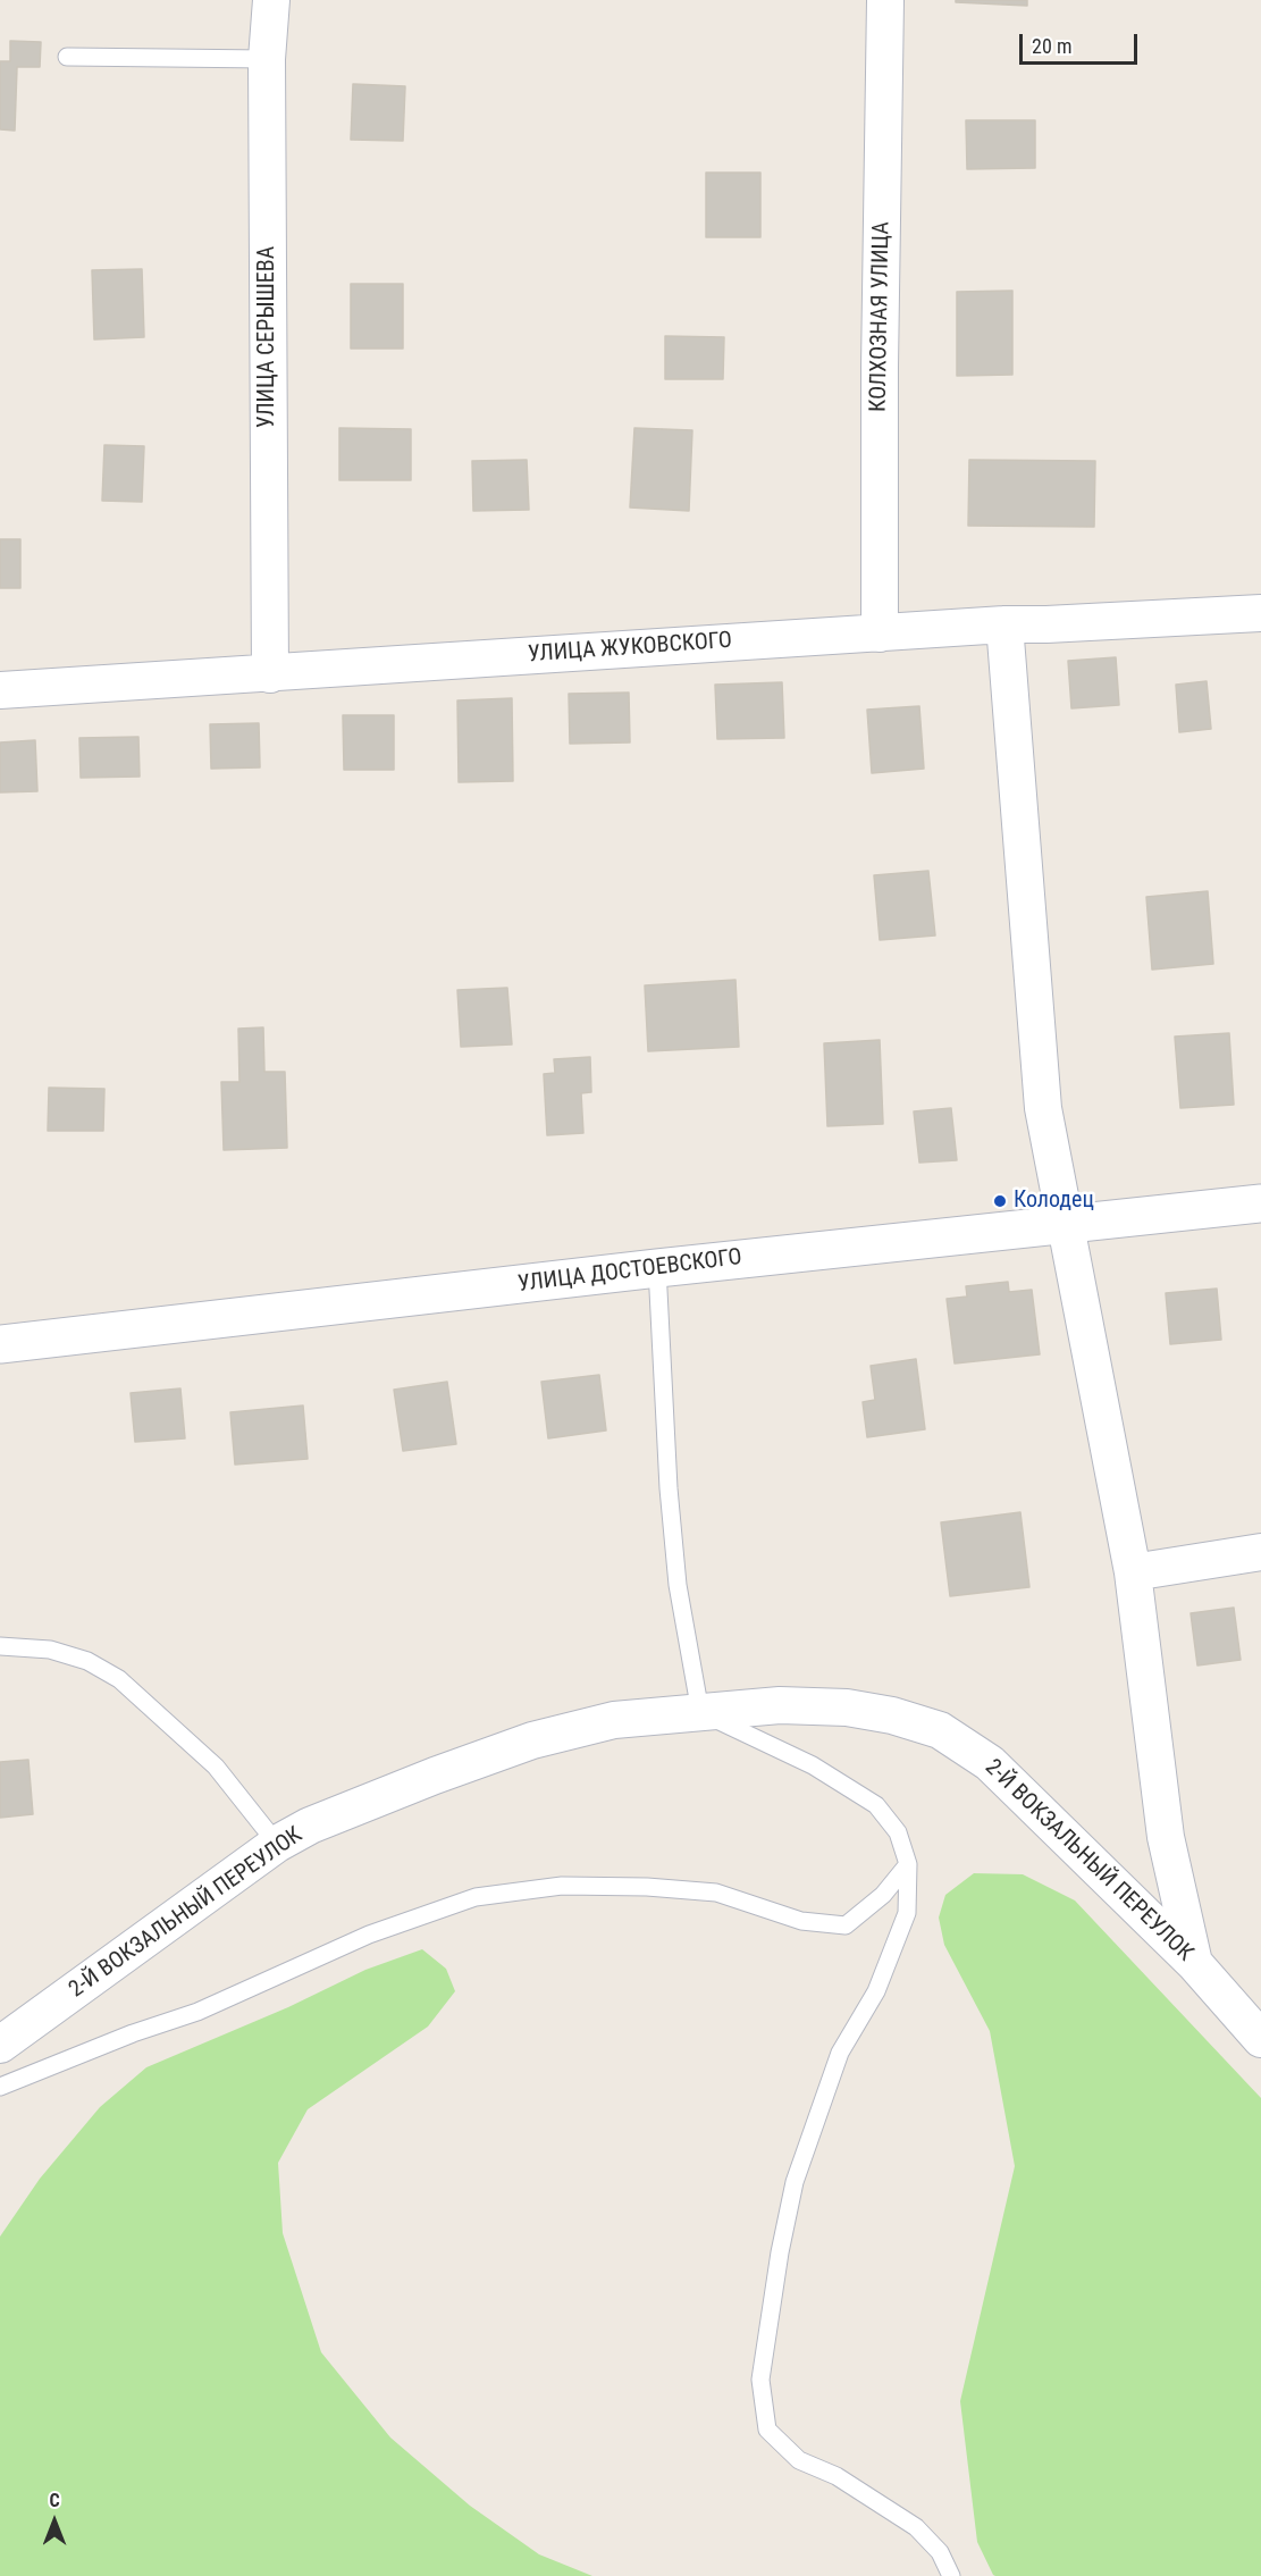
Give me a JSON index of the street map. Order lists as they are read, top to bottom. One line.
{"streets":{"main road":["УЛИЦА ДОСТОЕВСКОГО"],"street":["КОЛХОЗНАЯ УЛИЦА","УЛИЦА СЕРЫШЕВА","УЛИЦА ЖУКОВСКОГО","2-Й ВОКЗАЛЬНЫЙ ПЕРЕУЛОК"]},"crossings":[["КОЛХОЗНАЯ УЛИЦА","УЛИЦА ЖУКОВСКОГО"],["УЛИЦА СЕРЫШЕВА","УЛИЦА ЖУКОВСКОГО"]],"places":["Колодец"],"scale_bar":"20 m","north":"top"}
